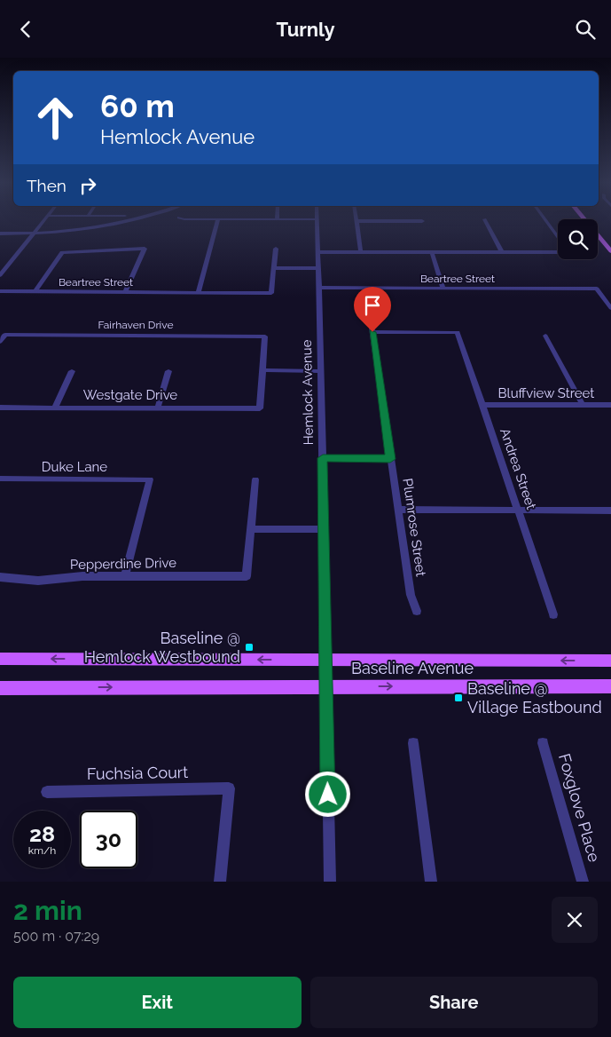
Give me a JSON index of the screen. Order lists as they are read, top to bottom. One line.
{"streets":{"main road":["Baseline Avenue"],"street":["Beartree Street","Fairhaven Drive","Hemlock Avenue","Bluffview Street","Westgate Drive","Duke Lane","Andrea Street","Plumrose Street","Pepperdine Drive","Fuchsia Court","Foxglove Place"]},"crossings":[["Beartree Street","Hemlock Avenue"],["Beartree Street","Plumrose Street"],["Fairhaven Drive","Westgate Drive"],["Hemlock Avenue","Baseline Avenue"],["Bluffview Street","Andrea Street"],["Duke Lane","Pepperdine Drive"]],"places":{"transit":["Baseline @ Hemlock Westbound","Baseline @ Village Eastbound"]},"page":{"header":"Turnly","turn":["60 m","Hemlock Avenue"],"then":"Then","speed":"28 km/h","limit":"30","heading":["2 min","500 m · 07:29"],"buttons":["Exit","Share"]}}
